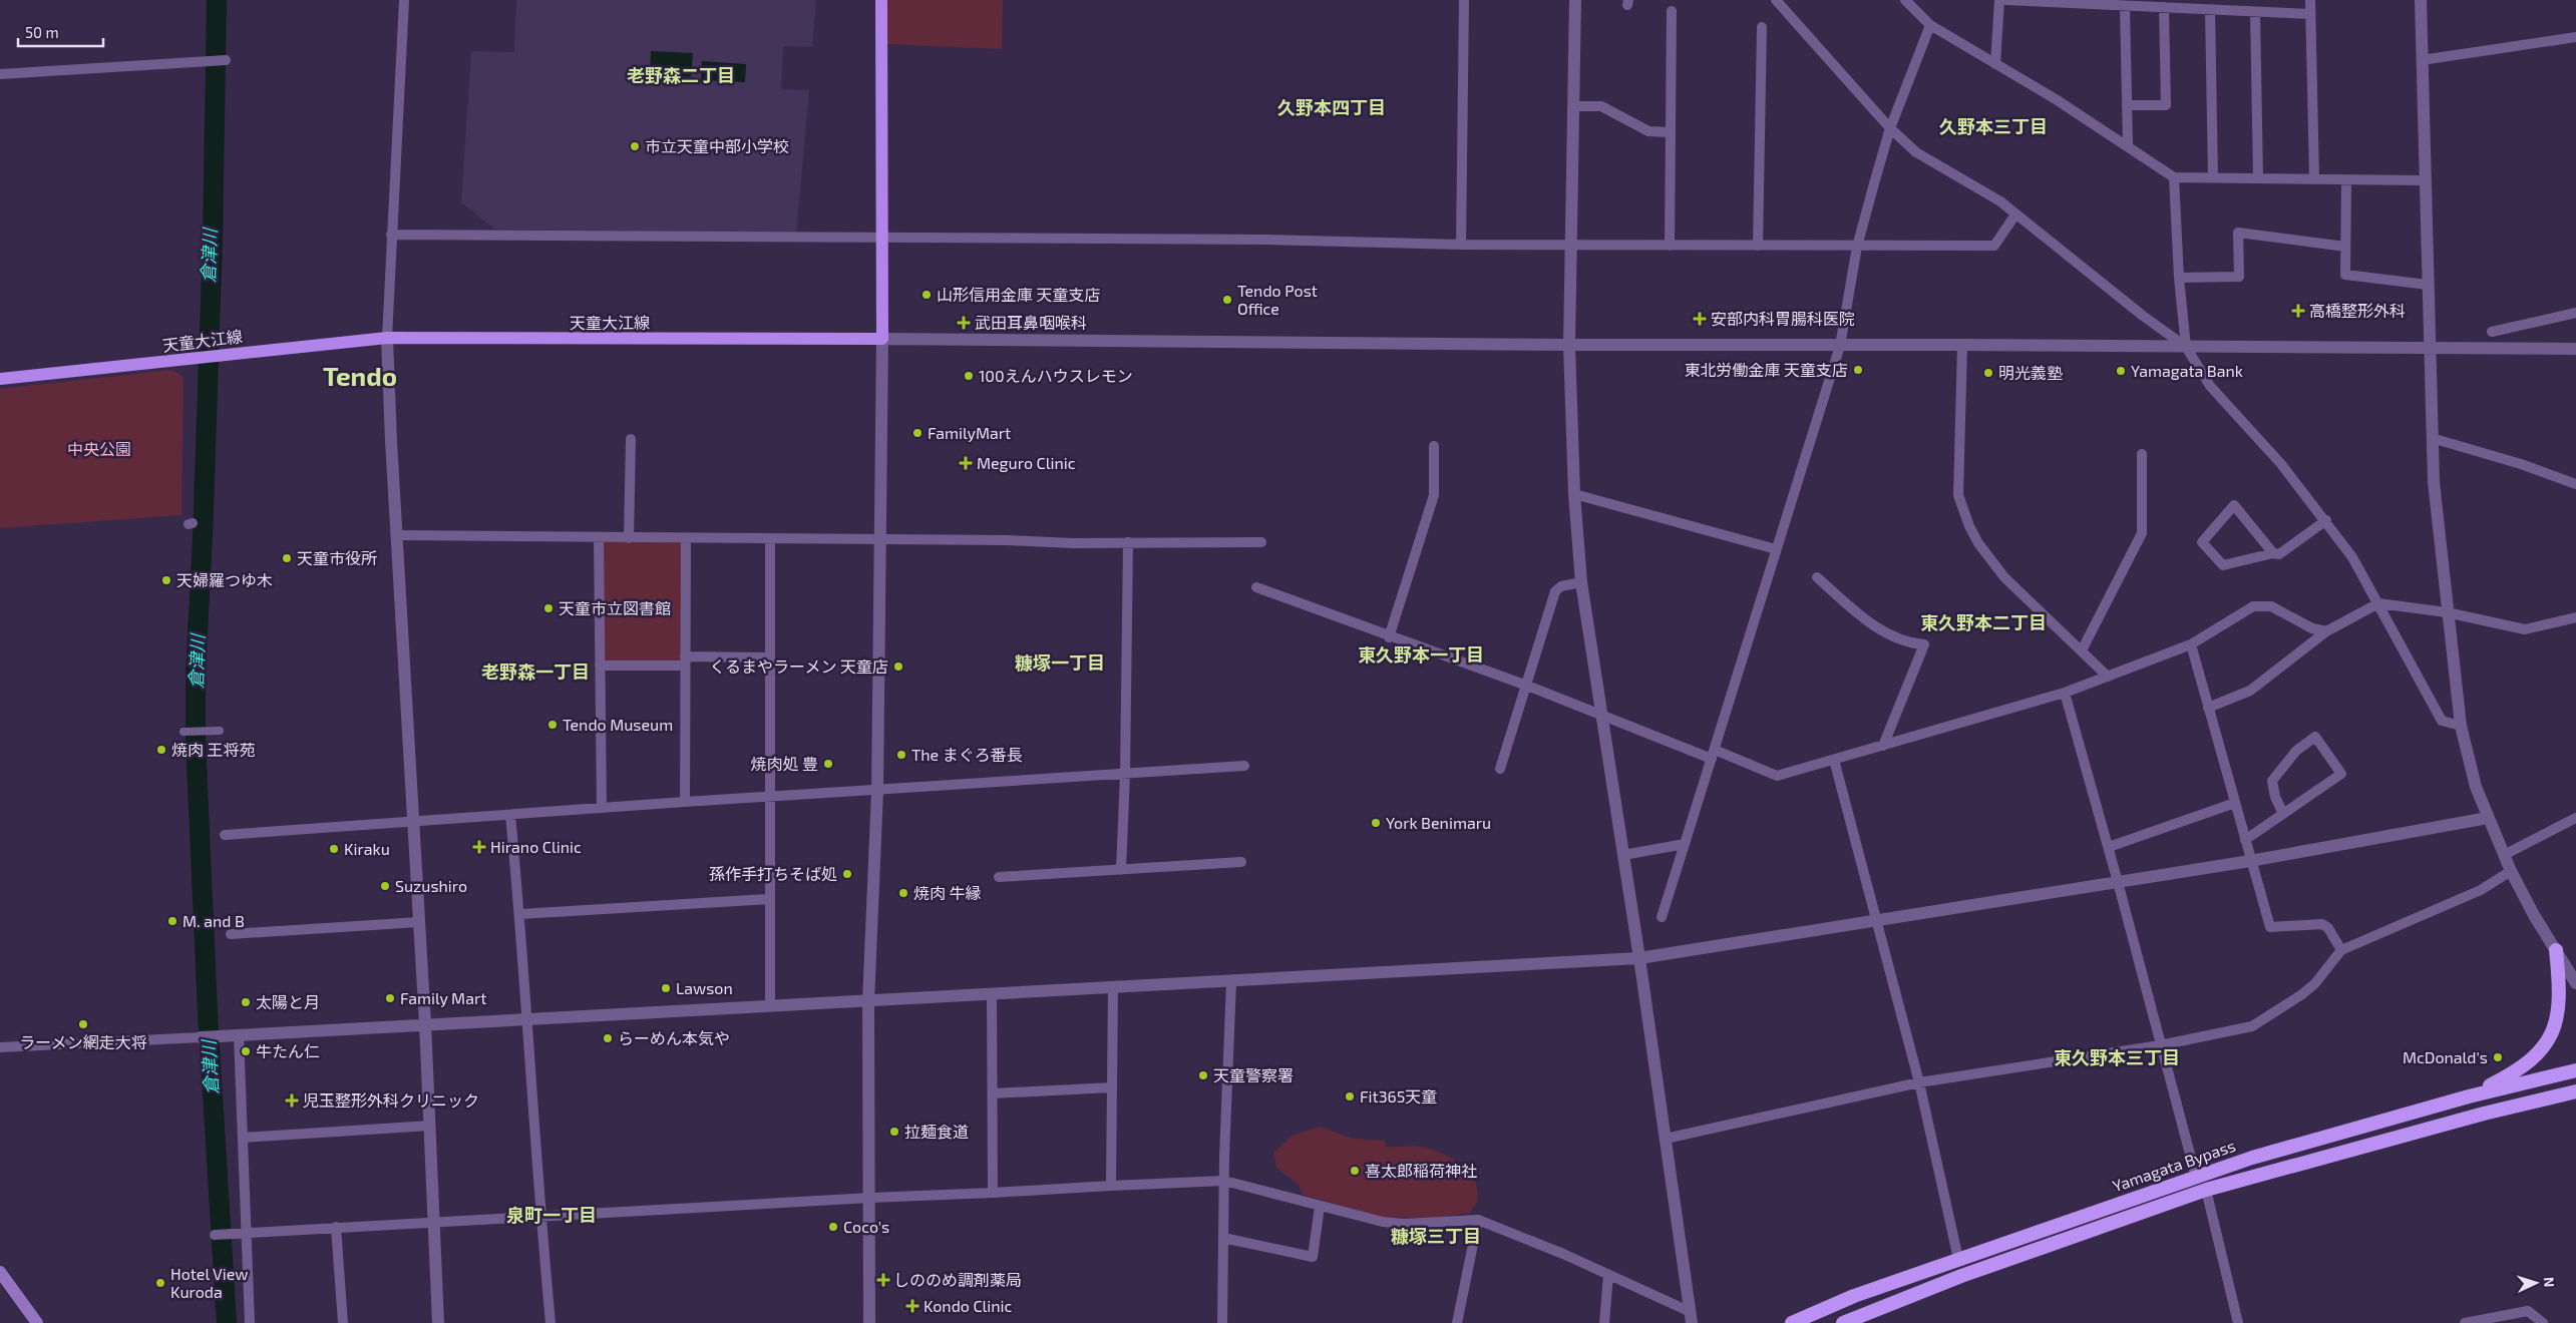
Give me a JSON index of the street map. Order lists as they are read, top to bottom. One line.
{"streets":{"highway":["Yamagata Bypass"],"main road":["天童大江線"]},"districts":["老野森二丁目","久野本四丁目","久野本三丁目","Tendo","東久野本二丁目","東久野本一丁目","糠塚一丁目","老野森一丁目","東久野本三丁目","泉町一丁目","糠塚三丁目"],"water":["倉津川"],"parks":["中央公園"],"places":{"other":["市立天童中部小学校","山形信用金庫 天童支店","Tendo Post Office","東北労働金庫 天童支店","Yamagata Bank","明光義塾","100えんハウスレモン","FamilyMart","天童市役所","天婦羅つゆ木","天童市立図書館","くるまやラーメン 天童店","Tendo Museum","焼肉 王将苑","The まぐろ番長","焼肉処 豊","York Benimaru","Kiraku","孫作手打ちそば処","Suzushiro","焼肉 牛縁","M. and B","Lawson","Family Mart","太陽と月","ラーメン網走大将","らーめん本気や","牛たん仁","McDonald's","天童警察署","Fit365天童","拉麺食道","喜太郎稲荷神社","Coco's","Hotel View Kuroda"],"health":["高橋整形外科","安部内科胃腸科医院","武田耳鼻咽喉科","Meguro Clinic","Hirano Clinic","児玉整形外科クリニック","しののめ調剤薬局","Kondo Clinic"]},"scale_bar":"50 m","north":"right"}
